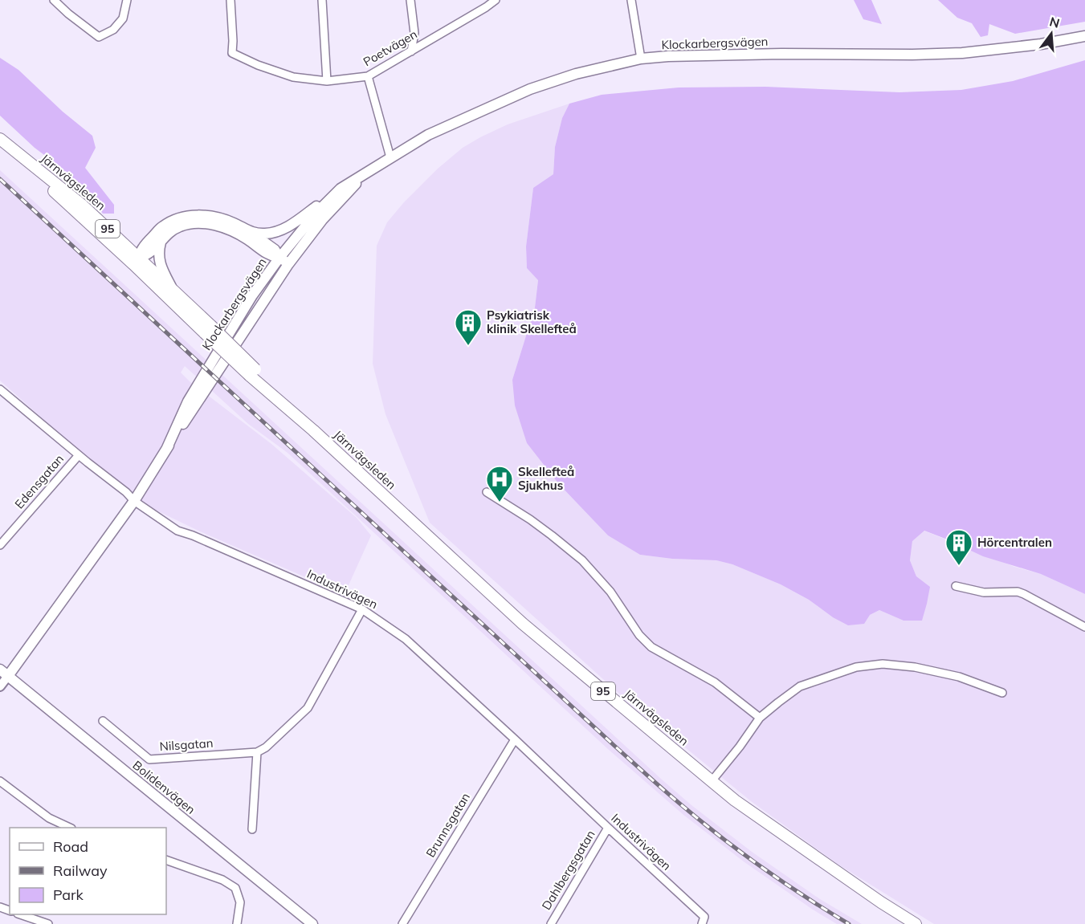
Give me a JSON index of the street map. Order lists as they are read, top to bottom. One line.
{"streets":{"main road":["Klockarbergsvägen","Järnvägsleden","95","Bolidenvägen"],"street":["Poetvägen","Edensgatan","Industrivägen","Nilsgatan","Brunnsgatan","Dahlbergsgatan"]},"crossings":[["Klockarbergsvägen","Industrivägen"],["Klockarbergsvägen","Bolidenvägen"],["Edensgatan","Industrivägen"],["Industrivägen","Brunnsgatan"],["Industrivägen","Dahlbergsgatan"]],"places":{"building":["Psykiatrisk klinik Skellefteå","Hörcentralen"],"hospital":["Skellefteå Sjukhus"]},"legend":["Road","Railway","Park"],"north":"top"}
